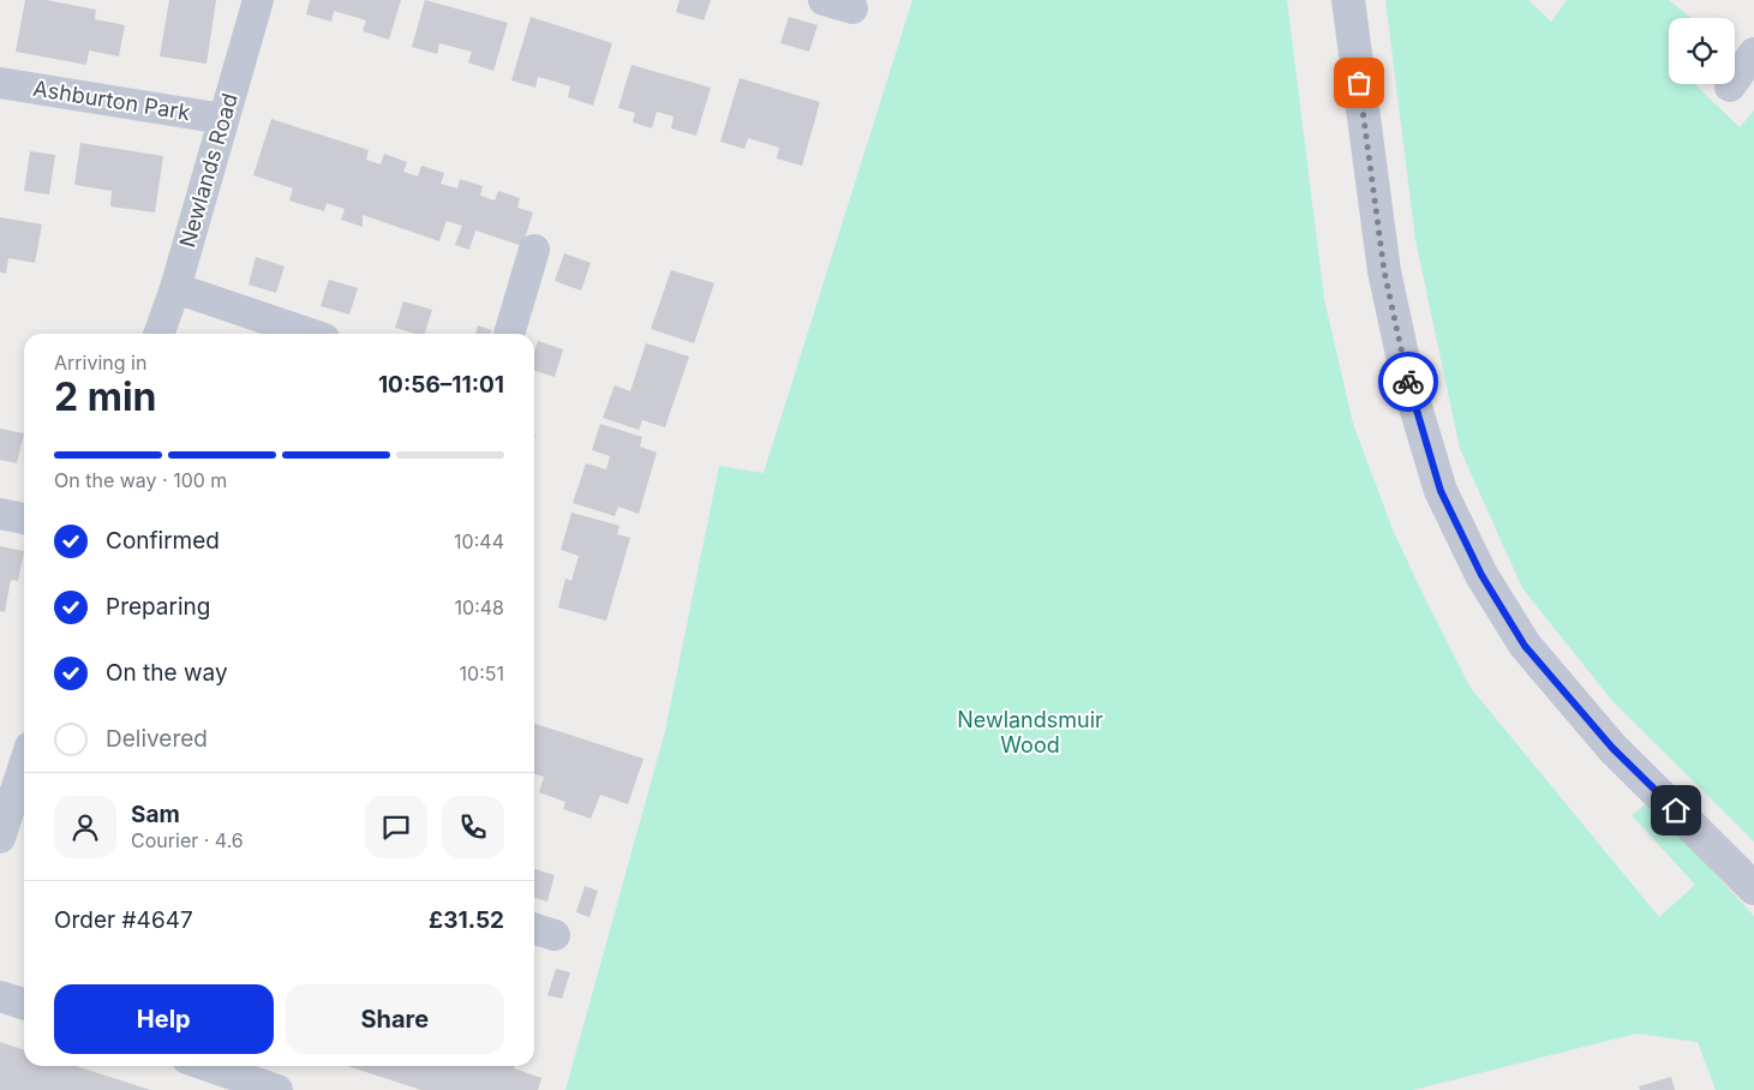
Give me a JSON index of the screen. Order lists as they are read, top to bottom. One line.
{"streets":{"street":["Ashburton Park","Newlands Road"]},"crossings":[["Ashburton Park","Newlands Road"]],"parks":["Newlandsmuir Wood"],"page":{"heading":["2 min","Arriving in","10:56–11:01"],"panel":["Sam","Courier · 4.6","Order #4647","£31.52"],"bar":"On the way · 100 m","list":[["Confirmed","10:44"],["Preparing","10:48"],["On the way","10:51"],"Delivered"],"buttons":["Help","Share"]}}
